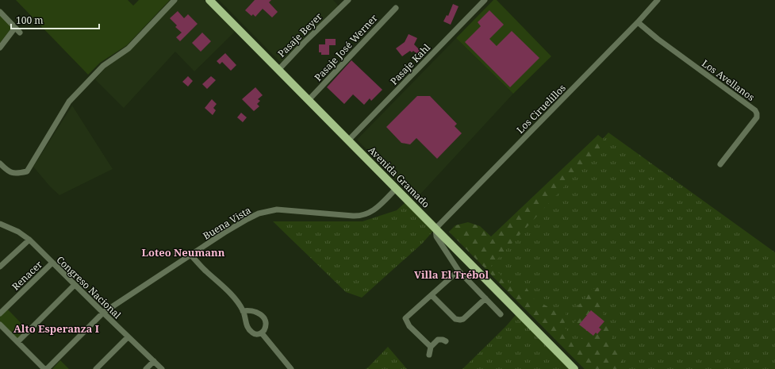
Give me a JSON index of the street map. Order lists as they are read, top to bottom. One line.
{"streets":{"main road":["Avenida Gramado"],"street":["Pasaje Beyer","Pasaje José Werner","Pasaje Kahl","Los Avellanos","Los Ciruelillos","Buena Vista","Renacer","Congreso Nacional"]},"crossings":[["Pasaje Beyer","Avenida Gramado"],["Pasaje José Werner","Avenida Gramado"],["Pasaje Kahl","Avenida Gramado"],["Los Avellanos","Los Ciruelillos"],["Los Ciruelillos","Avenida Gramado"],["Avenida Gramado","Buena Vista"],["Buena Vista","Congreso Nacional"],["Renacer","Congreso Nacional"]],"districts":["Loteo Neumann","Villa El Trébol","Alto Esperanza I"],"scale_bar":"100 m"}
